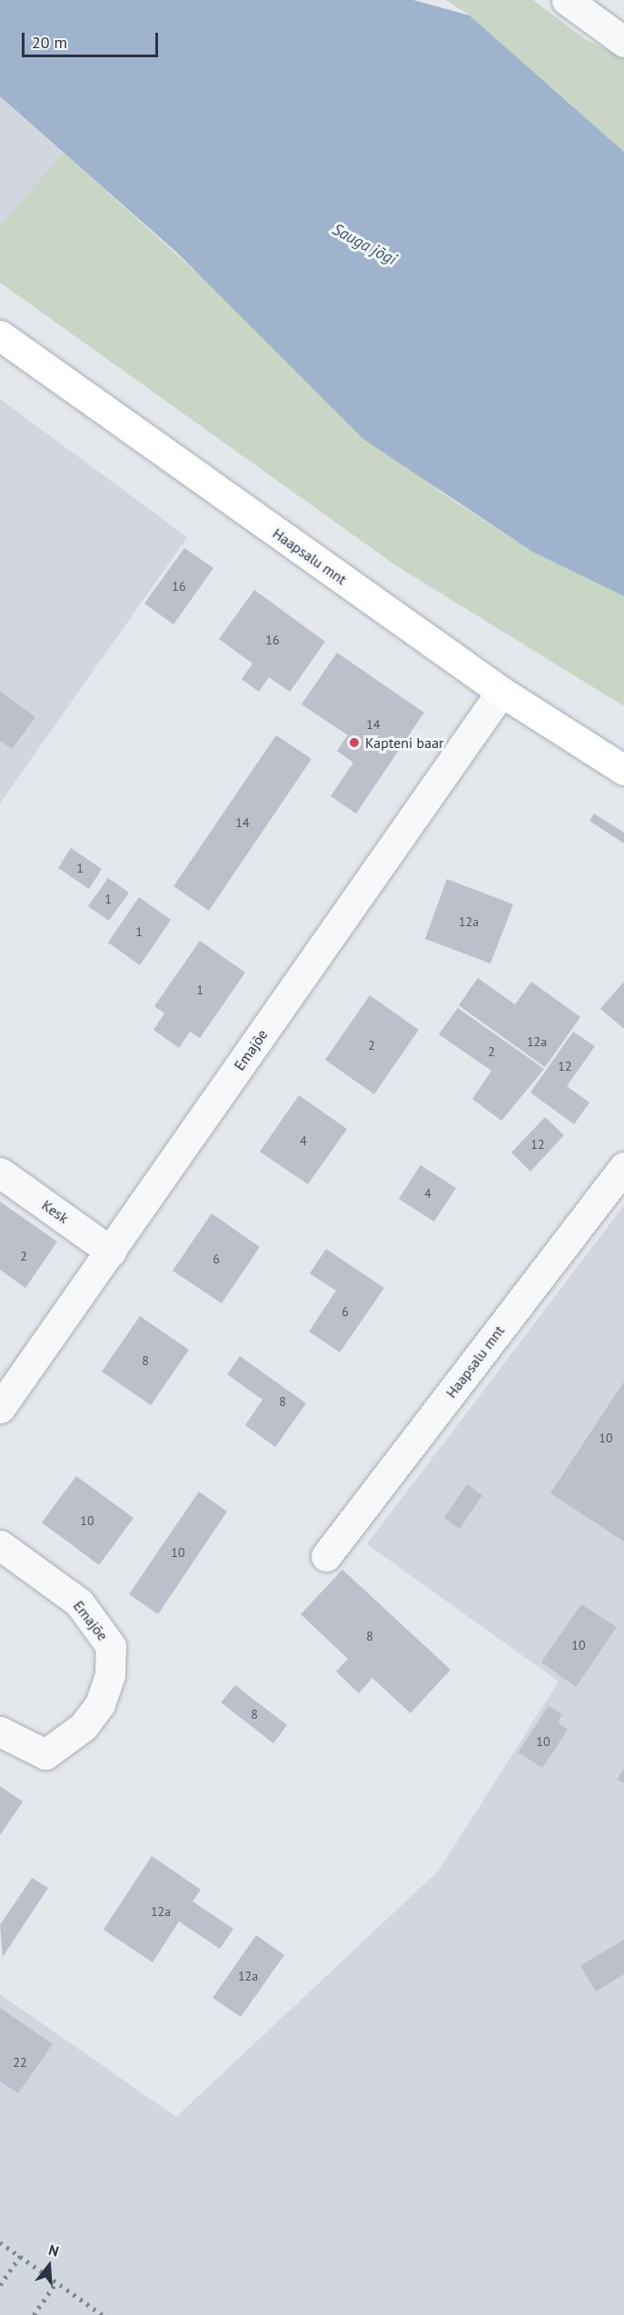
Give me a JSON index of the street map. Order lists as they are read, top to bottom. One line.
{"streets":{"main road":["Haapsalu mnt"],"street":["Emajõe","Kesk"]},"crossings":[["Haapsalu mnt","Emajõe"],["Emajõe","Kesk"]],"water":["Sauga jõgi"],"places":["Kapteni baar"],"house_numbers":["16","16","14","14","1","1","12a","1","1","12a","2","2","12","4","12","4","2","6","6","8","8","10","10","10","8","10","8","10","12a","12a","22"],"scale_bar":"20 m","north":"top"}
